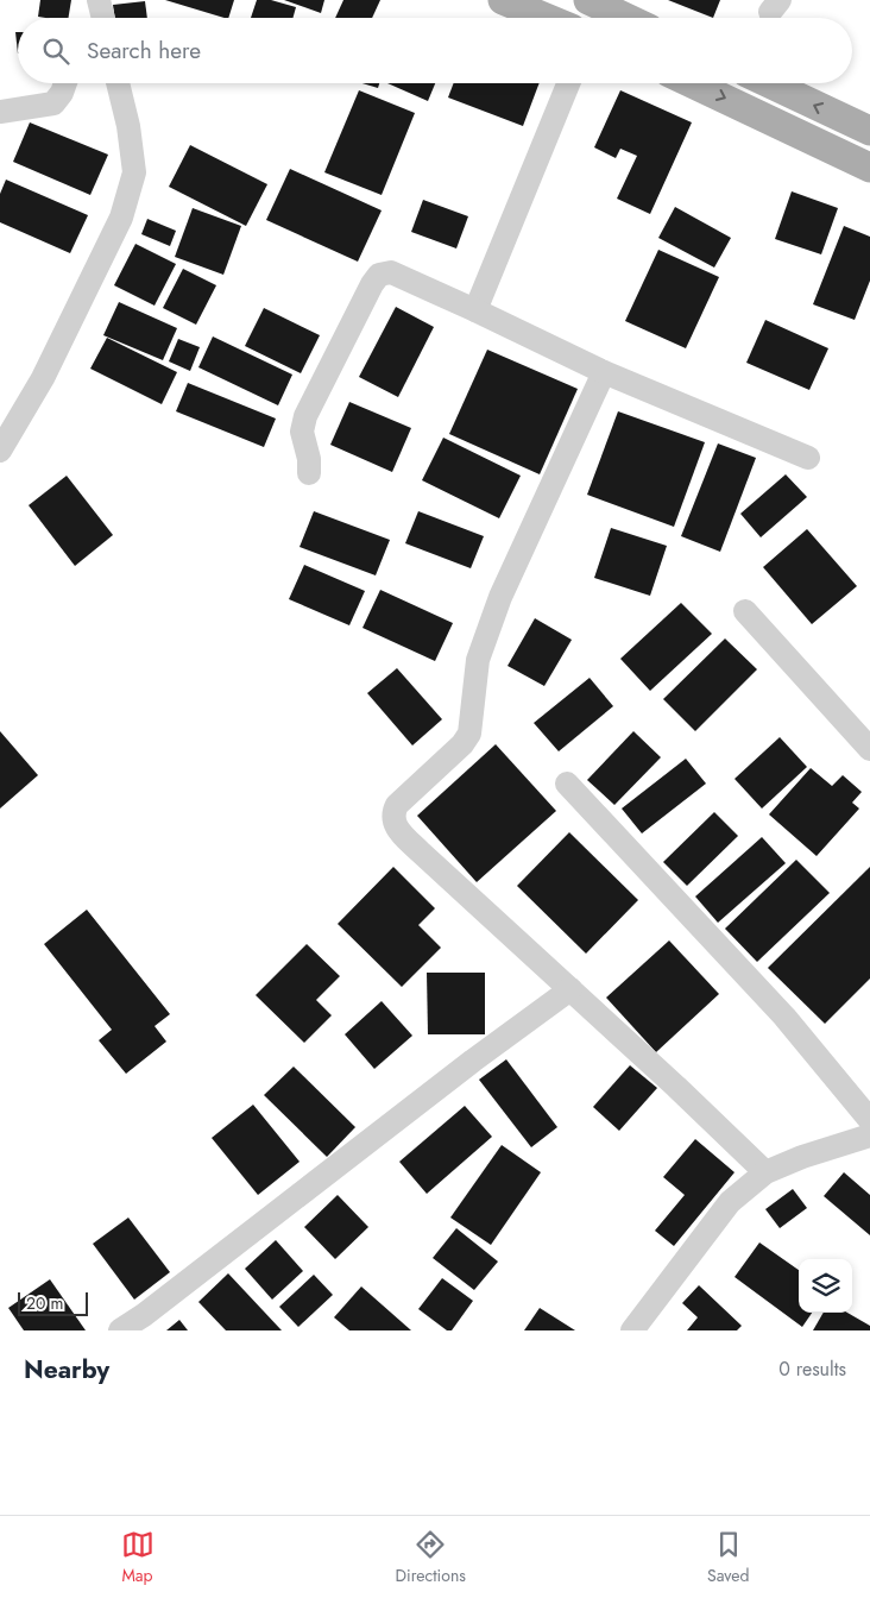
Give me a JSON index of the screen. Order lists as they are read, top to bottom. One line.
{"scale_bar":"20 m","page":{"search":"Search here","scale":"20 m","heading":["Nearby","0 results"],"nav":["Map","Directions","Saved"]}}
